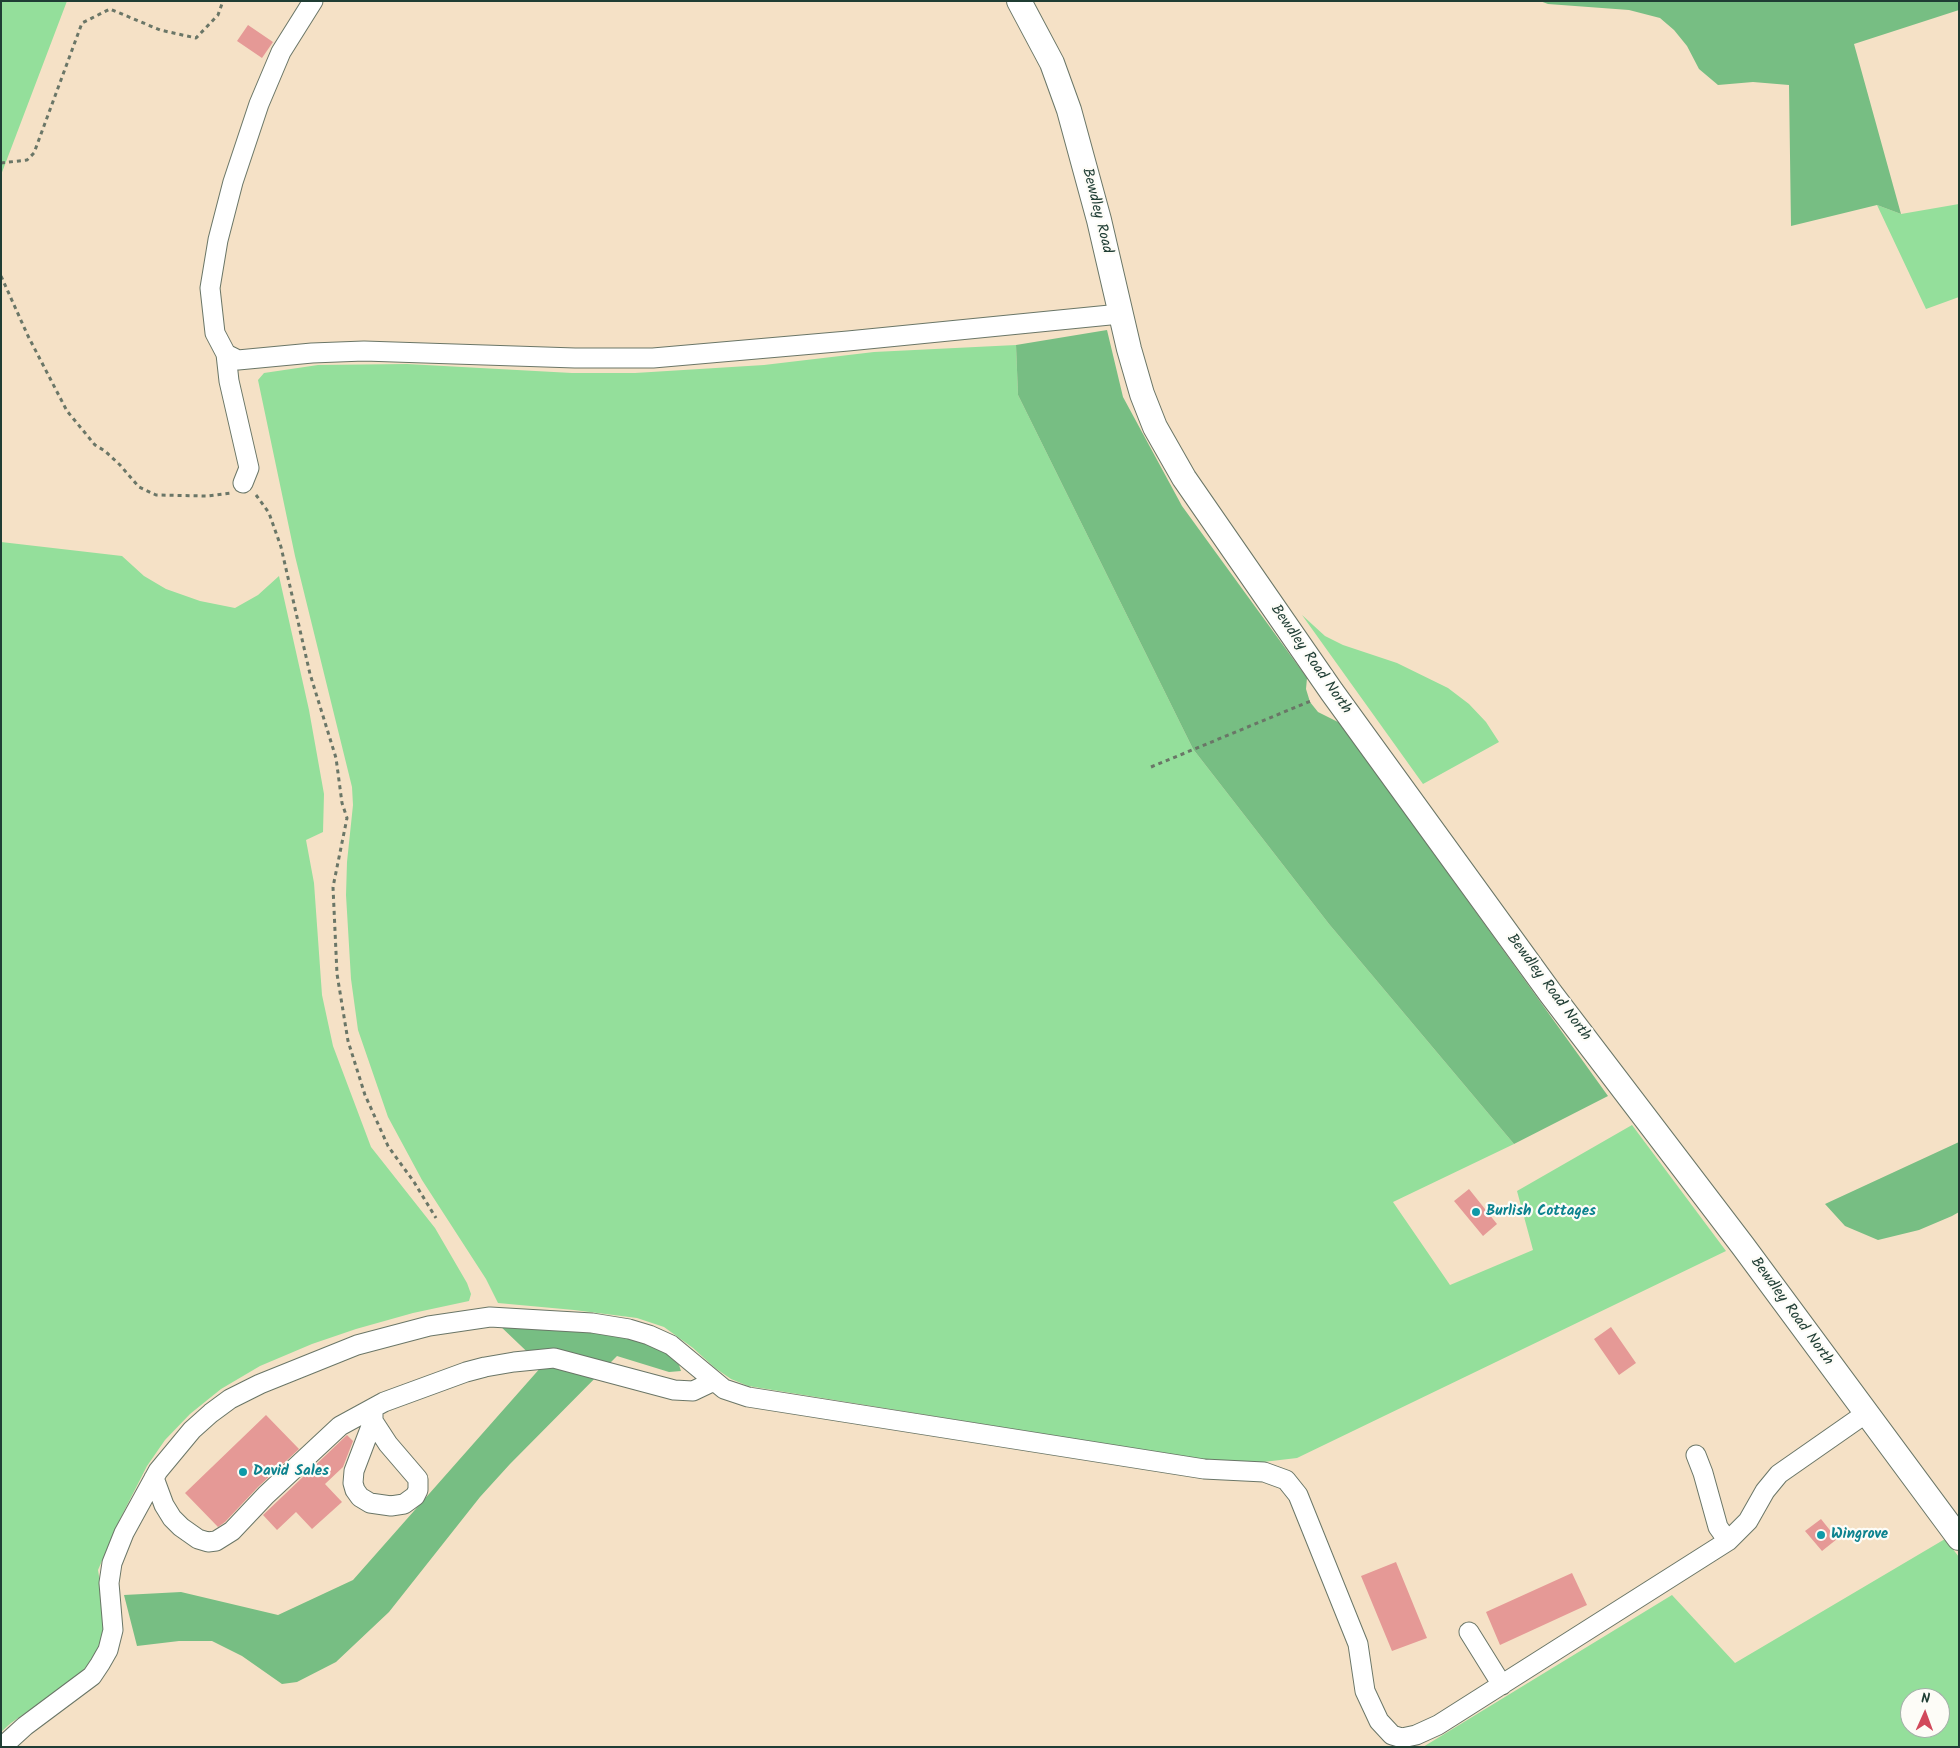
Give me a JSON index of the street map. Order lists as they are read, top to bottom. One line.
{"streets":{"main road":["Bewdley Road","Bewdley Road North"]},"crossings":[["Bewdley Road","Bewdley Road North"]],"places":["Burlish Cottages","David Sales","Wingrove"],"north":"top"}
